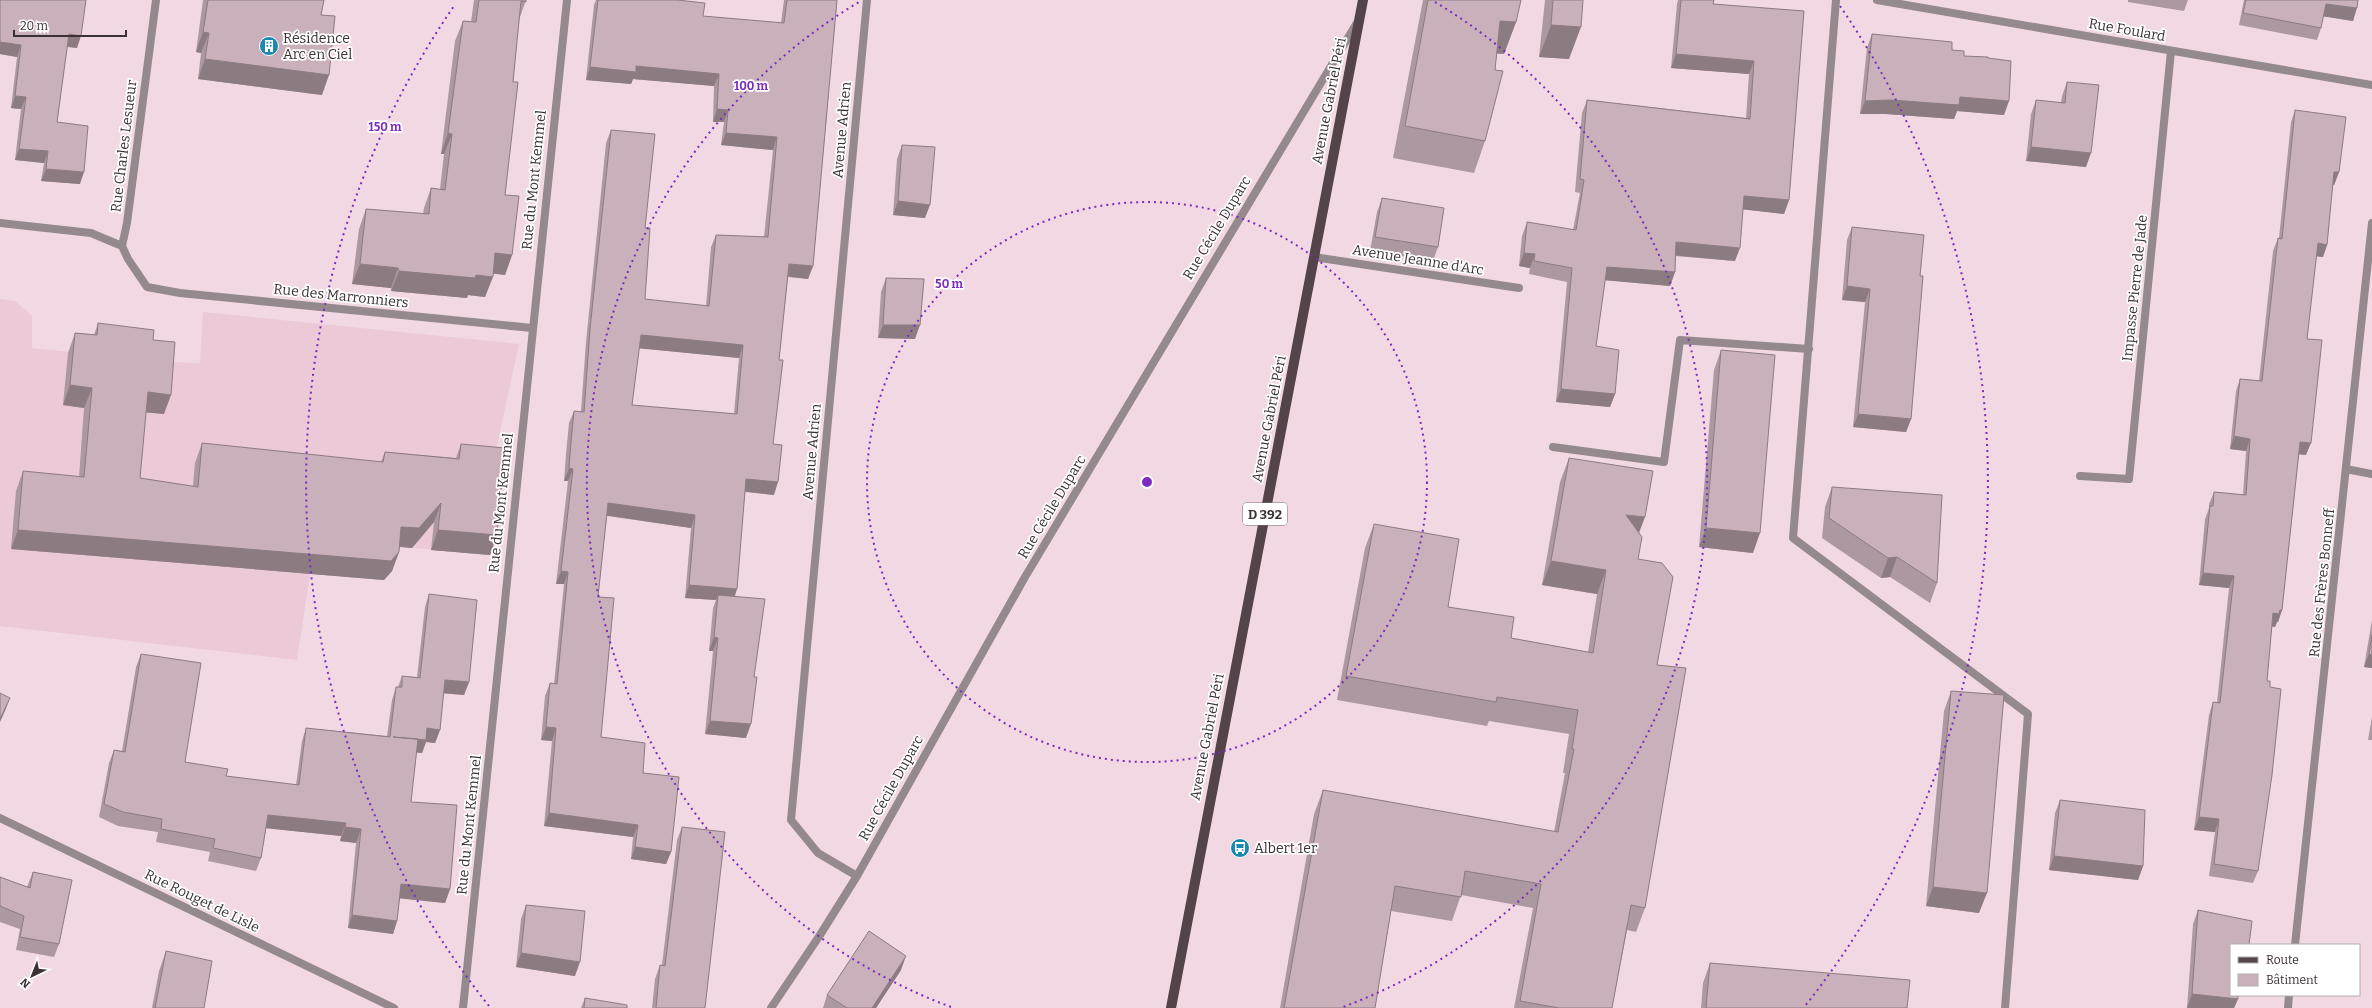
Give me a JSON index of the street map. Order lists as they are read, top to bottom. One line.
{"streets":{"main road":["Avenue Gabriel Péri","D 392"],"street":["Rue Foulard","Avenue Adrien","Rue Charles Lesueur","Rue du Mont Kemmel","Rue Cécile Duparc","Avenue Jeanne d'Arc","Impasse Pierre de Jade","Rue des Marronniers","Rue des Frères Bonneff","Rue Rouget de Lisle"]},"crossings":[["Rue Foulard","Impasse Pierre de Jade"],["Avenue Gabriel Péri","Rue Cécile Duparc"],["Avenue Gabriel Péri","Avenue Jeanne d'Arc"],["Avenue Adrien","Rue Cécile Duparc"],["Rue Charles Lesueur","Rue des Marronniers"],["Rue du Mont Kemmel","Rue des Marronniers"]],"places":{"building":["Résidence Arc en Ciel"],"bus stop":["Albert 1er"]},"legend":["Route","Bâtiment"],"scale_bar":"20 m","north":"bottom left","rings":["100 m","150 m","50 m"]}
